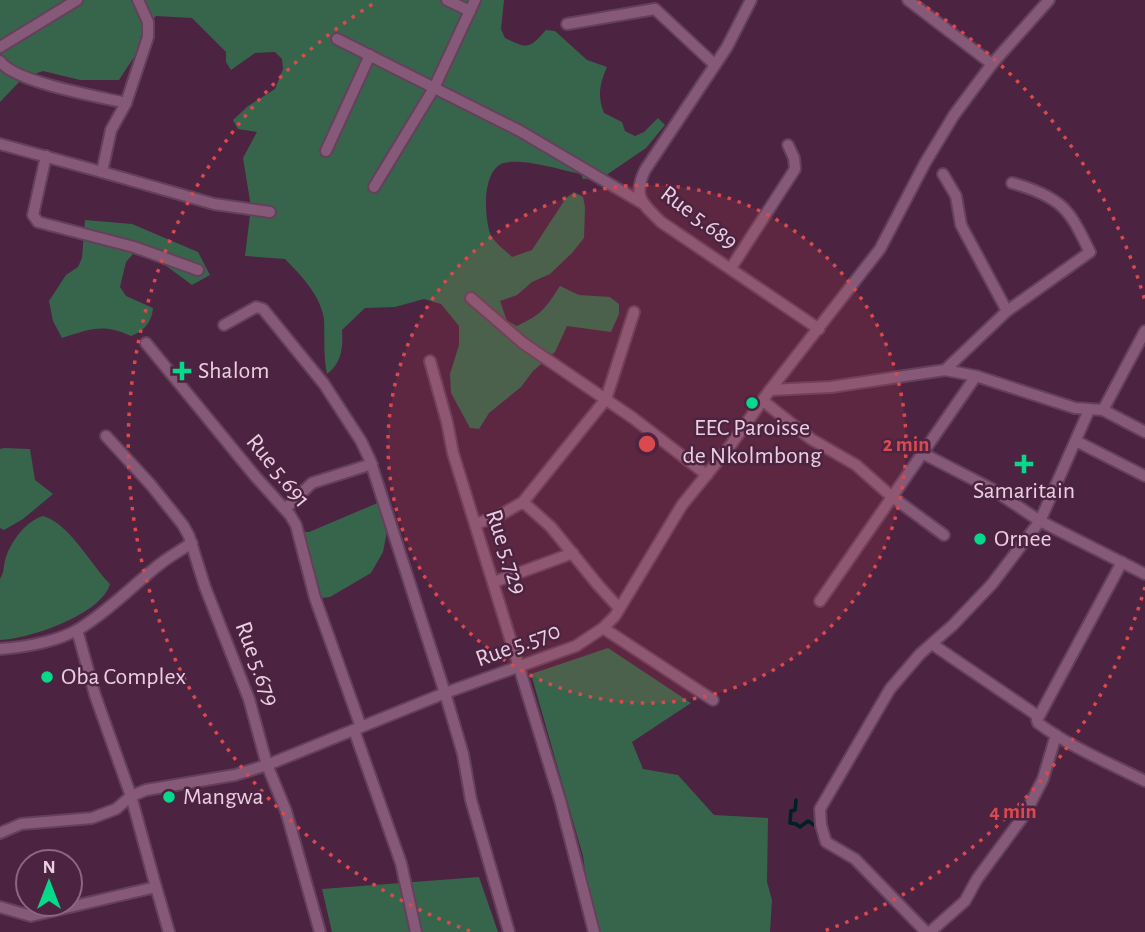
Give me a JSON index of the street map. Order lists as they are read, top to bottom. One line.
{"streets":{"street":["Rue 5.689","Rue 5.691","Rue 5.729","Rue 5.570","Rue 5.679"]},"crossings":[["Rue 5.689","Rue 5.570"],["Rue 5.691","Rue 5.570"],["Rue 5.729","Rue 5.570"],["Rue 5.570","Rue 5.679"]],"places":{"health":["Shalom","Samaritain"],"other":["EEC Paroisse de Nkolmbong","Ornee","Oba Complex","Mangwa"]},"north":"top","rings":["2 min","4 min"]}
